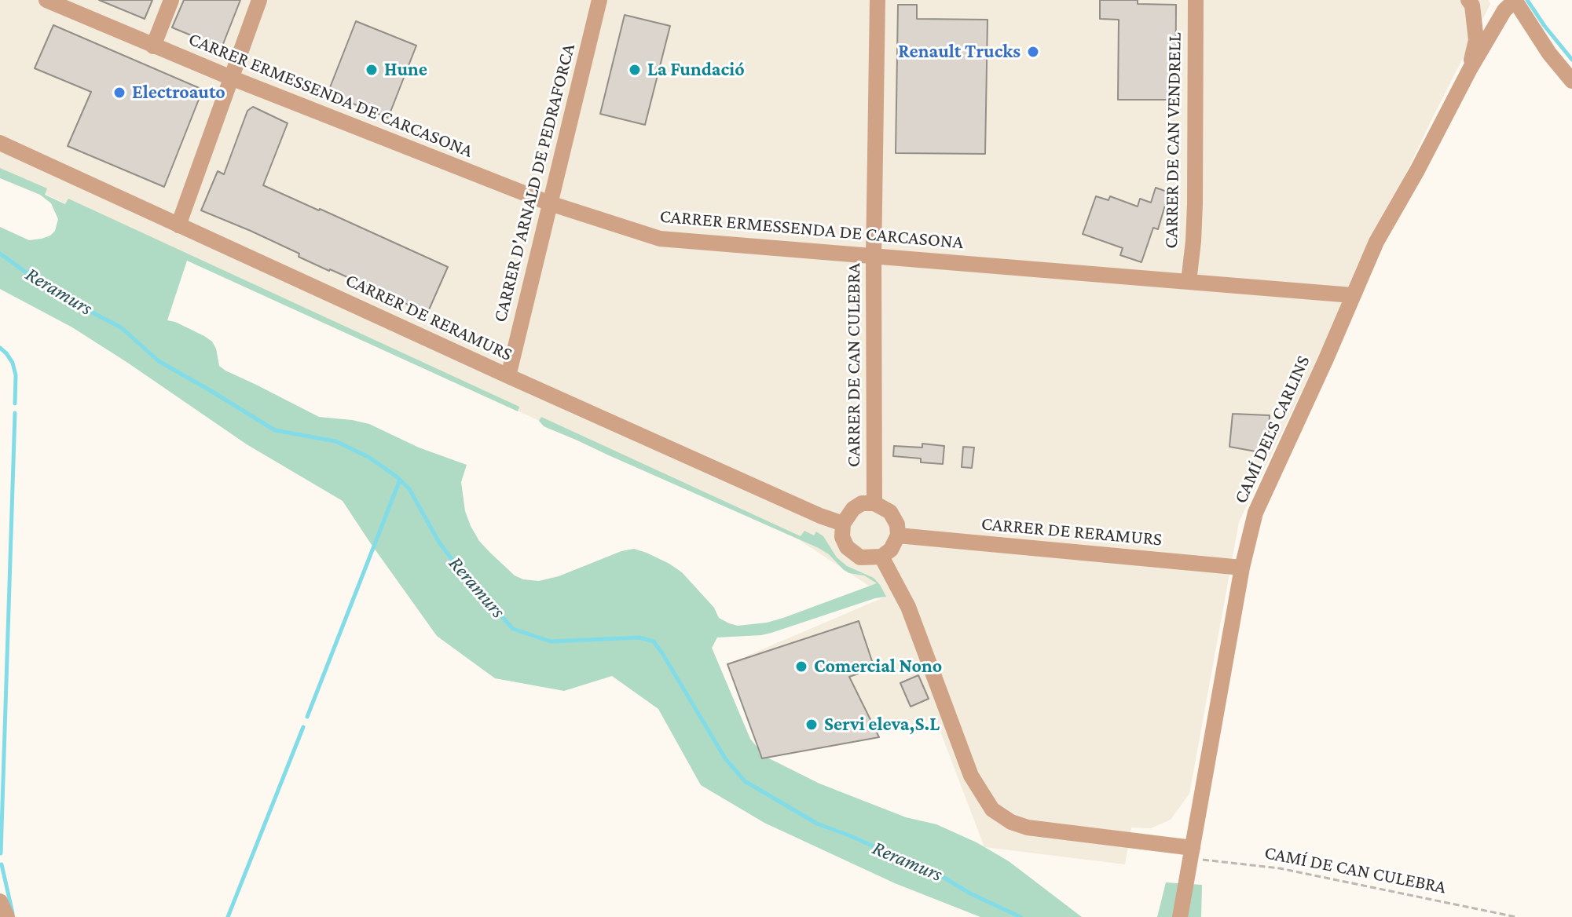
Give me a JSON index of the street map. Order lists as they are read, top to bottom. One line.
{"streets":{"street":["CARRER ERMESSENDA DE CARCASONA","CARRER DE CAN VENDRELL","CARRER D'ARNALD DE PEDRAFORCA","CARRER DE RERAMURS","CARRER DE CAN CULEBRA","CAMÍ DELS CARLINS"],"path":["CAMÍ DE CAN CULEBRA"]},"crossings":[["CARRER ERMESSENDA DE CARCASONA","CARRER DE CAN VENDRELL"],["CARRER ERMESSENDA DE CARCASONA","CARRER D'ARNALD DE PEDRAFORCA"],["CARRER ERMESSENDA DE CARCASONA","CARRER DE CAN CULEBRA"],["CARRER ERMESSENDA DE CARCASONA","CAMÍ DELS CARLINS"],["CARRER D'ARNALD DE PEDRAFORCA","CARRER DE RERAMURS"],["CARRER DE RERAMURS","CARRER DE CAN CULEBRA"],["CARRER DE RERAMURS","CAMÍ DELS CARLINS"],["CAMÍ DELS CARLINS","CAMÍ DE CAN CULEBRA"]],"water":["Reramurs"],"places":["Renault Trucks","Hune","La Fundació","Electroauto","Comercial Nono","Servi eleva,S.L"]}
